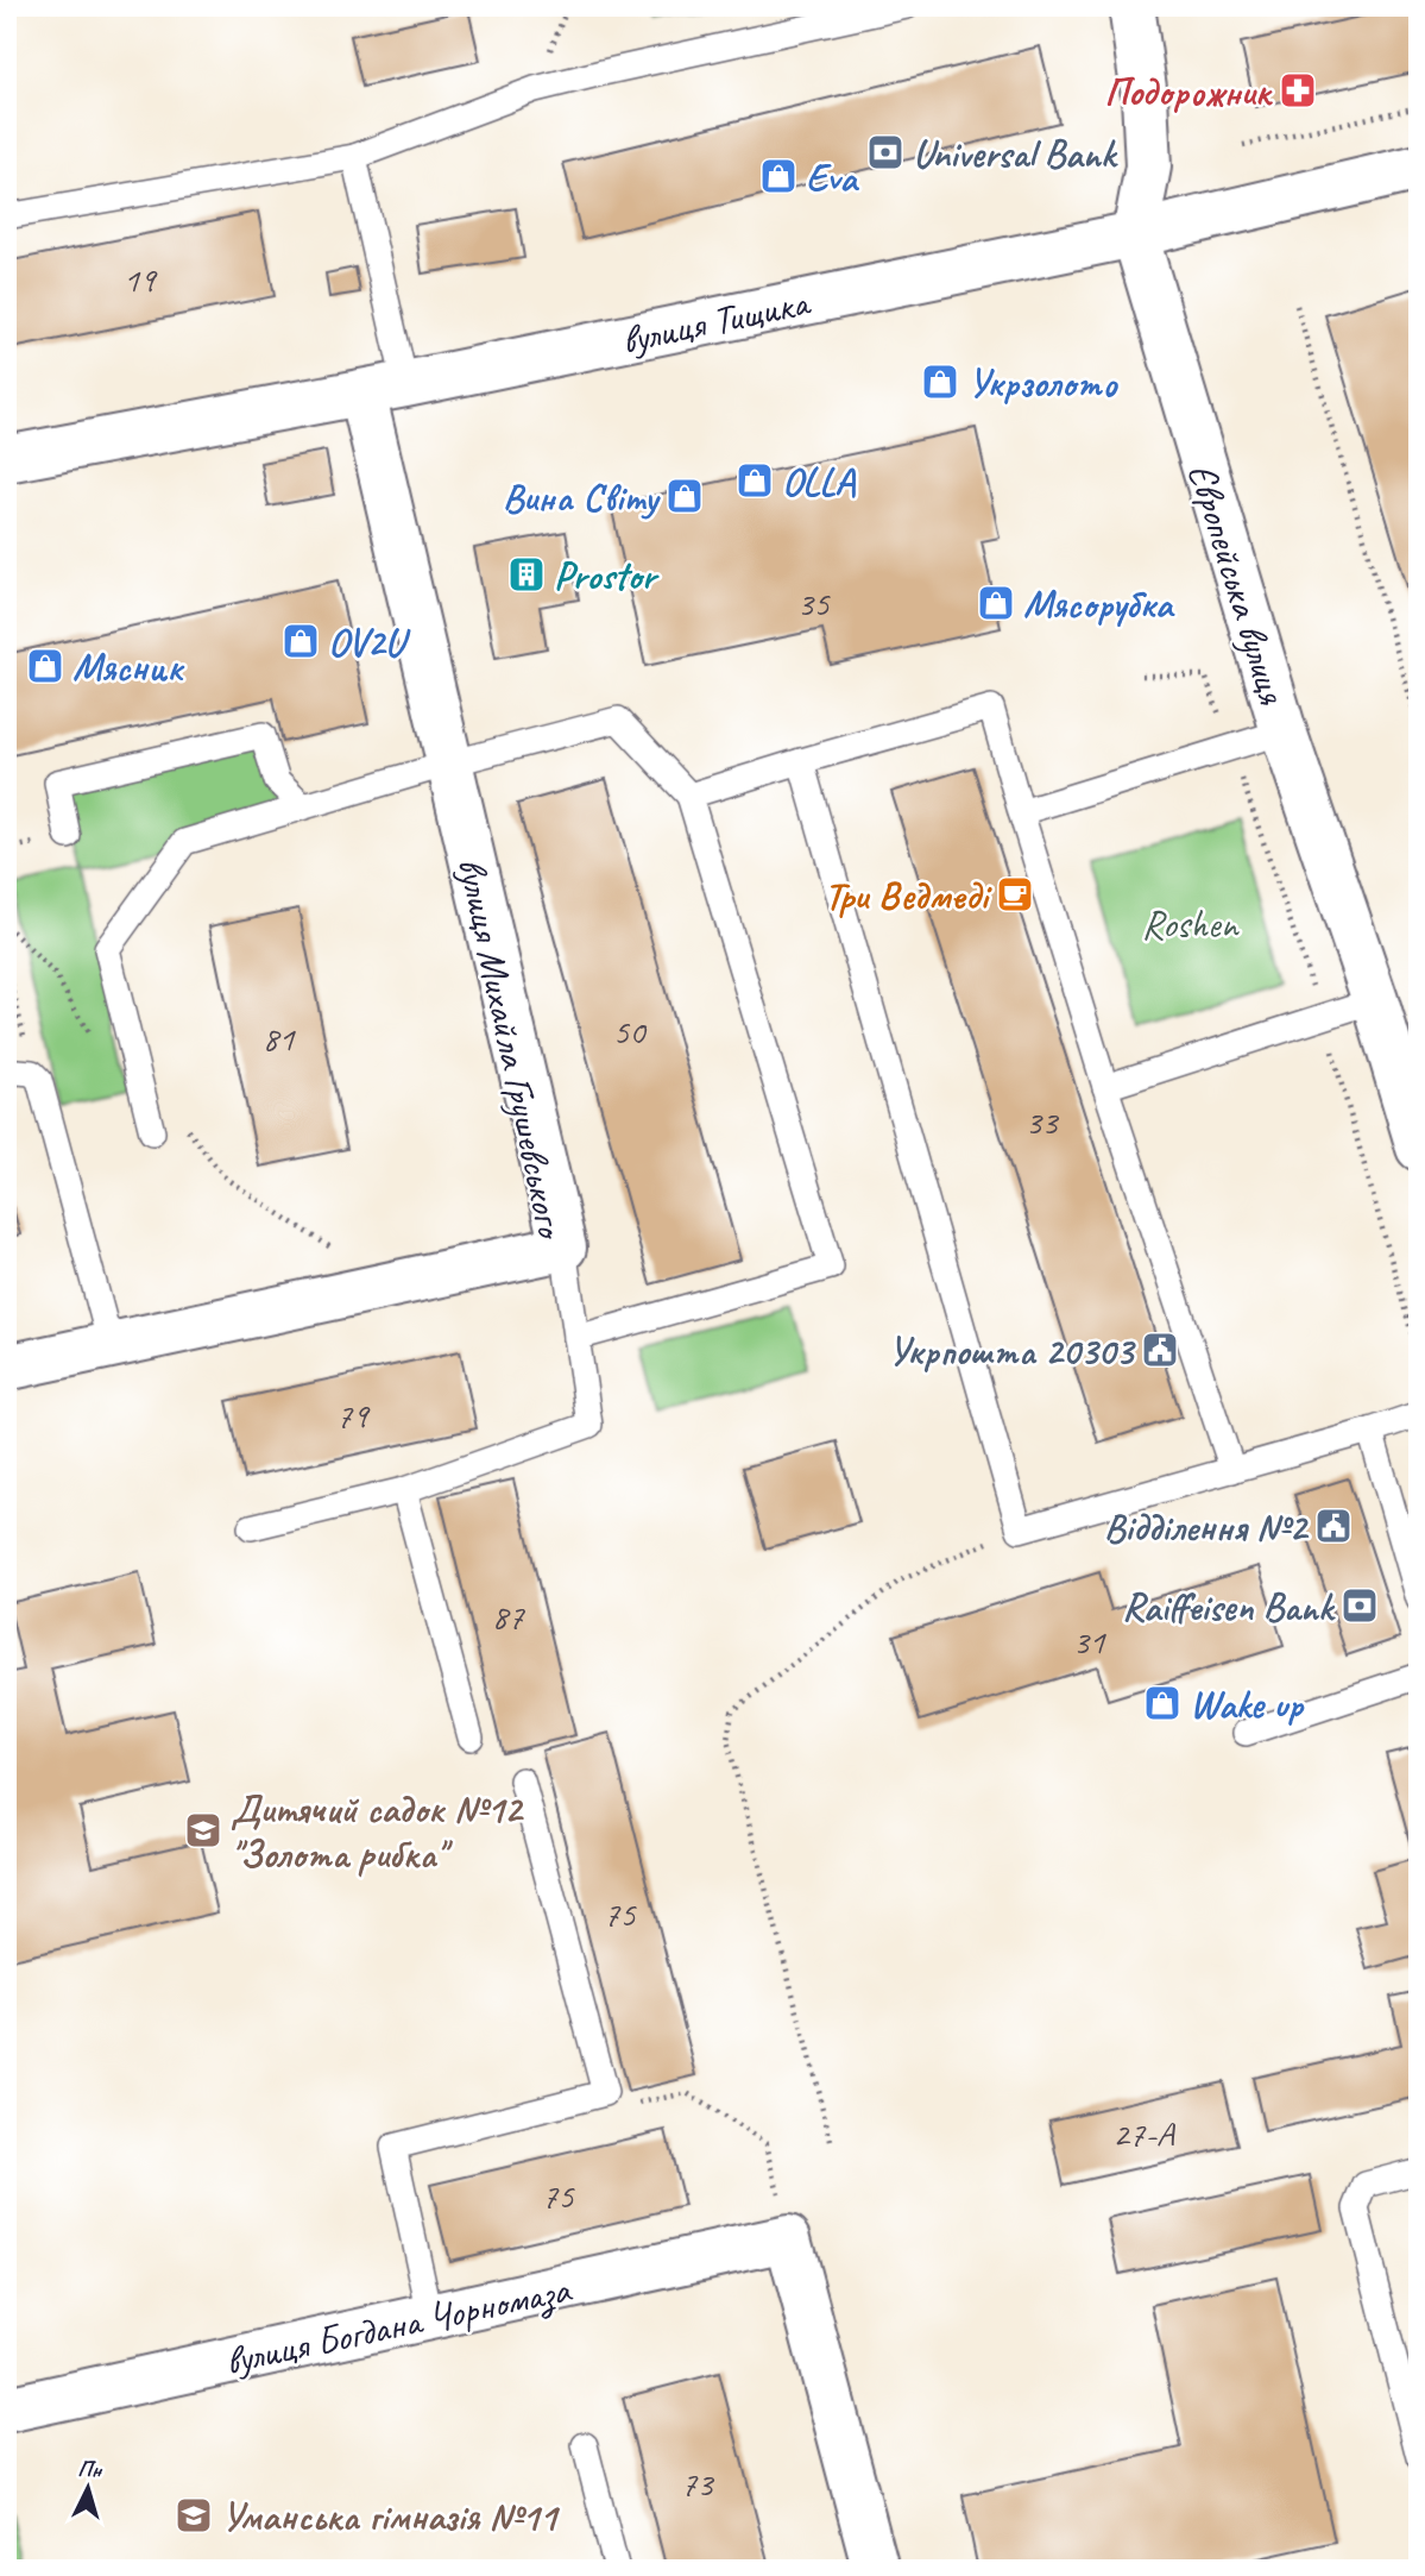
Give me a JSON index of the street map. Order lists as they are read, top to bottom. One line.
{"streets":{"street":["вулиця Тищика","Європейська вулиця","вулиця Михайла Грушевського","вулиця Богдана Чорномаза"]},"crossings":[["вулиця Тищика","Європейська вулиця"],["вулиця Тищика","вулиця Михайла Грушевського"]],"parks":["Roshen"],"places":{"pharmacy":["Подорожник"],"bank":["Universal Bank","Raiffeisen Bank"],"shop":["Eva","Укрзолото","OLLA","Вина Світу","Мясорубка","OV2U","Мясник","Wake up"],"building":["Prostor"],"cafe":["Три Ведмеді"],"public building":["Укрпошта 20303","Відділення №2"],"school or university":["Дитячий садок №12 \"Золота рибка\"","Уманська гімназія №11"]},"house_numbers":["19","35","50","81","33","79","87","31","75","27-А","75","73"],"north":"top"}
